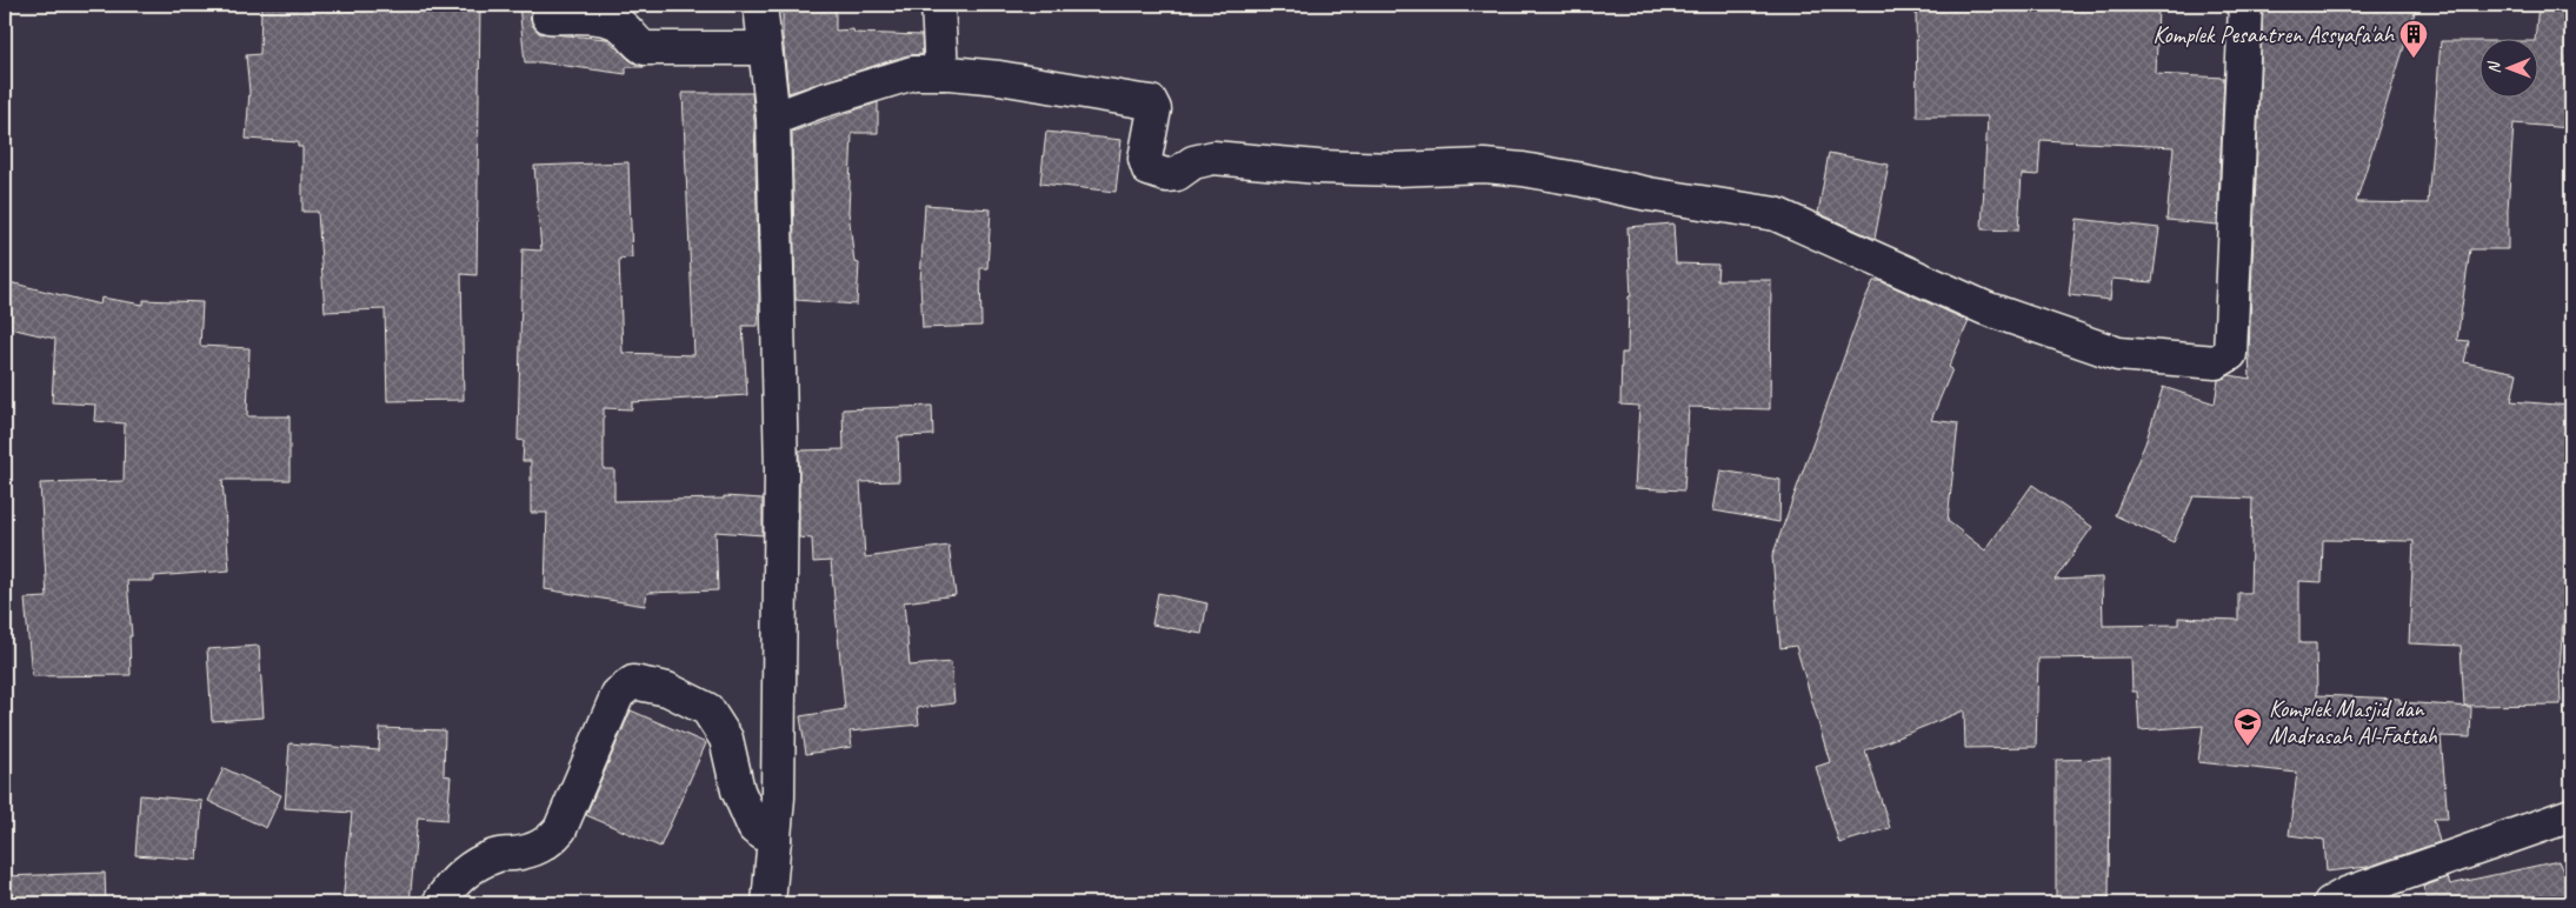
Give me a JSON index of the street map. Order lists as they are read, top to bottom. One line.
{"places":{"building":["Komplek Pesantren Assyafa'ah"],"school or university":["Komplek Masjid dan Madrasah Al-Fattah"]},"north":"left"}
